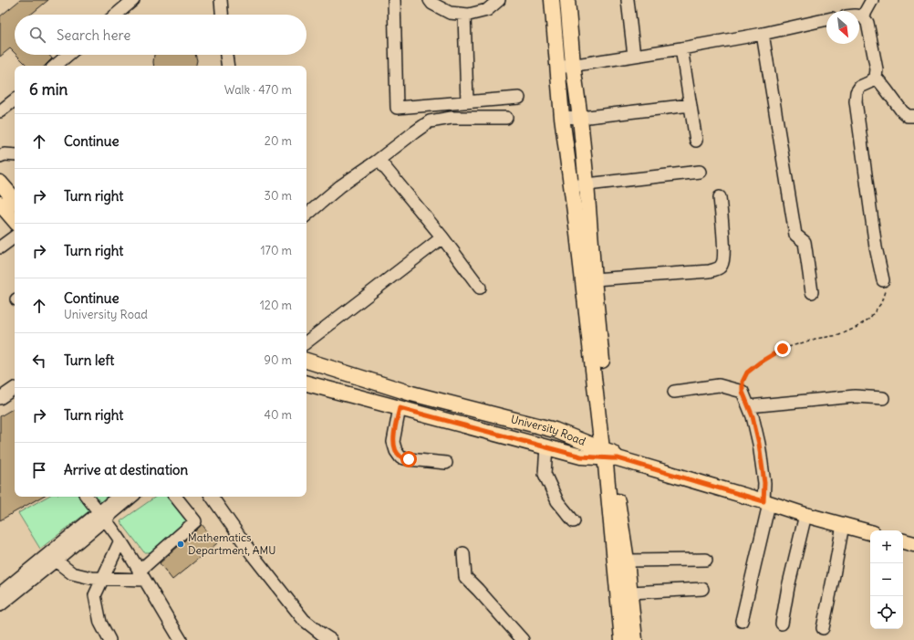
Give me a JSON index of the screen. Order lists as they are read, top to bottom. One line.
{"streets":{"main road":["University Road"]},"places":["Mathematics Department, AMU"],"north":"bottom right","page":{"search":"Search here","heading":["6 min","Walk · 470 m"],"list":[["Continue","20 m"],["Turn right","30 m"],["Turn right","170 m"],["Continue","University Road","120 m"],["Turn left","90 m"],["Turn right","40 m"],"Arrive at destination"],"map_buttons":["+","−"]}}
